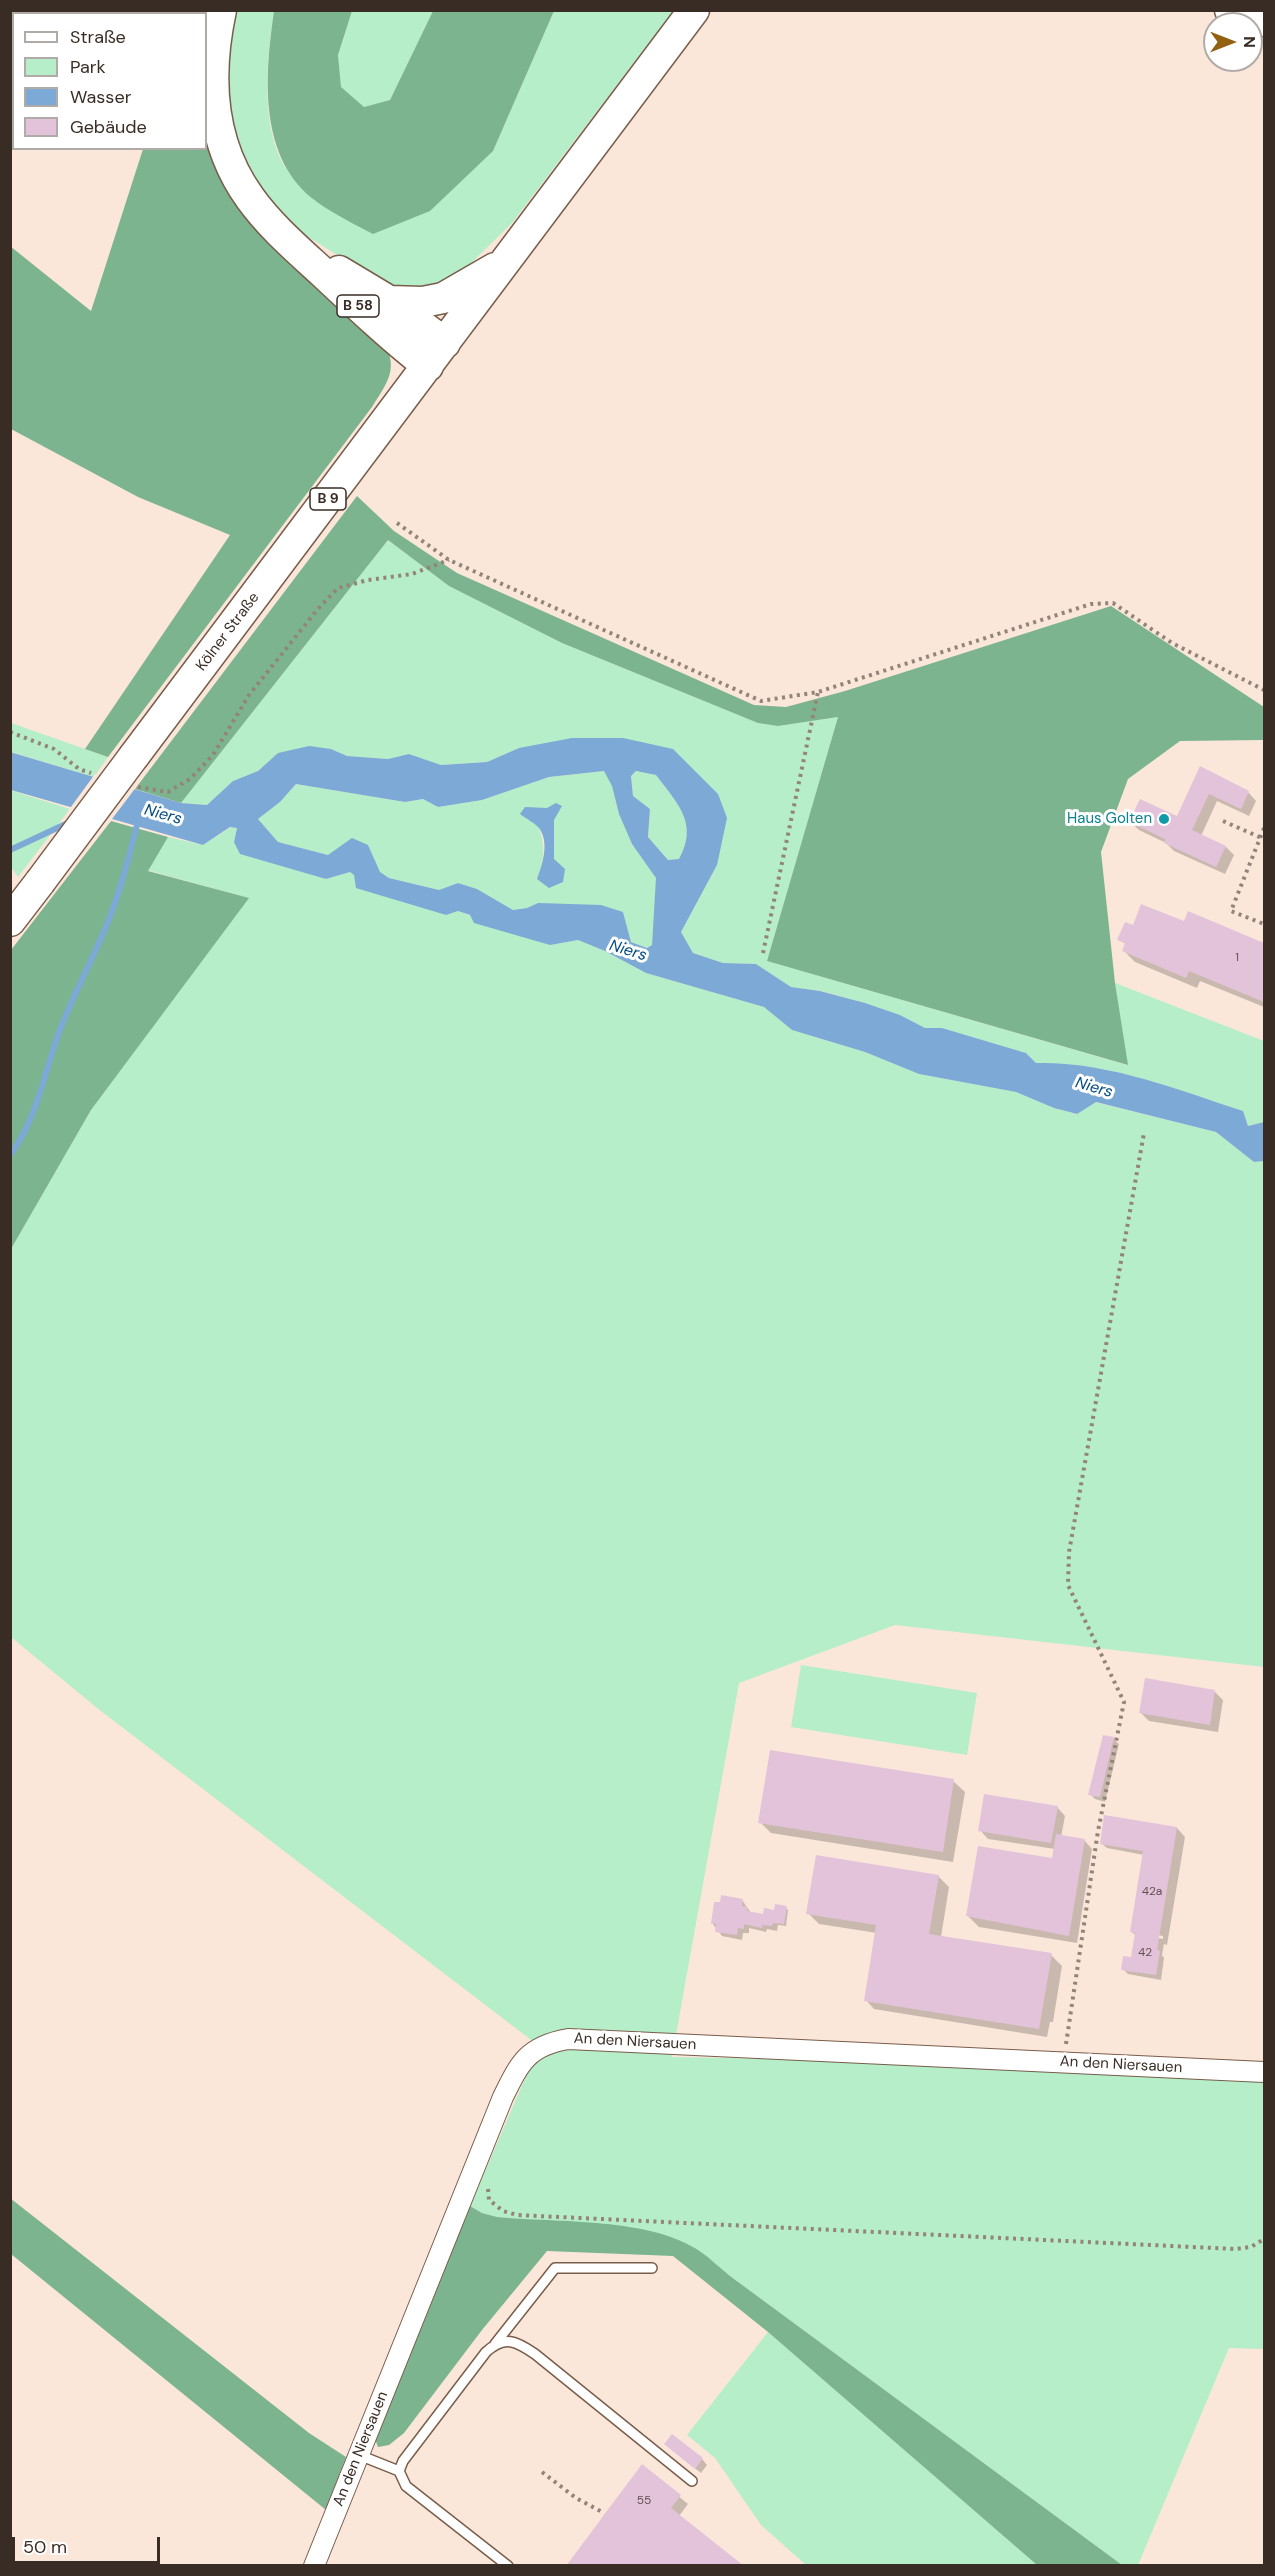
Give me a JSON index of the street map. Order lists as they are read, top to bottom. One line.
{"streets":{"main road":["B 58","B 9","Kölner Straße"],"street":["An den Niersauen"]},"crossings":[["B 58","B 9"],["B 58","Kölner Straße"],["B 9","Kölner Straße"]],"water":["Niers"],"places":["Haus Golten"],"house_numbers":["1","42a","42","55"],"legend":["Straße","Park","Wasser","Gebäude"],"scale_bar":"50 m","north":"right"}
